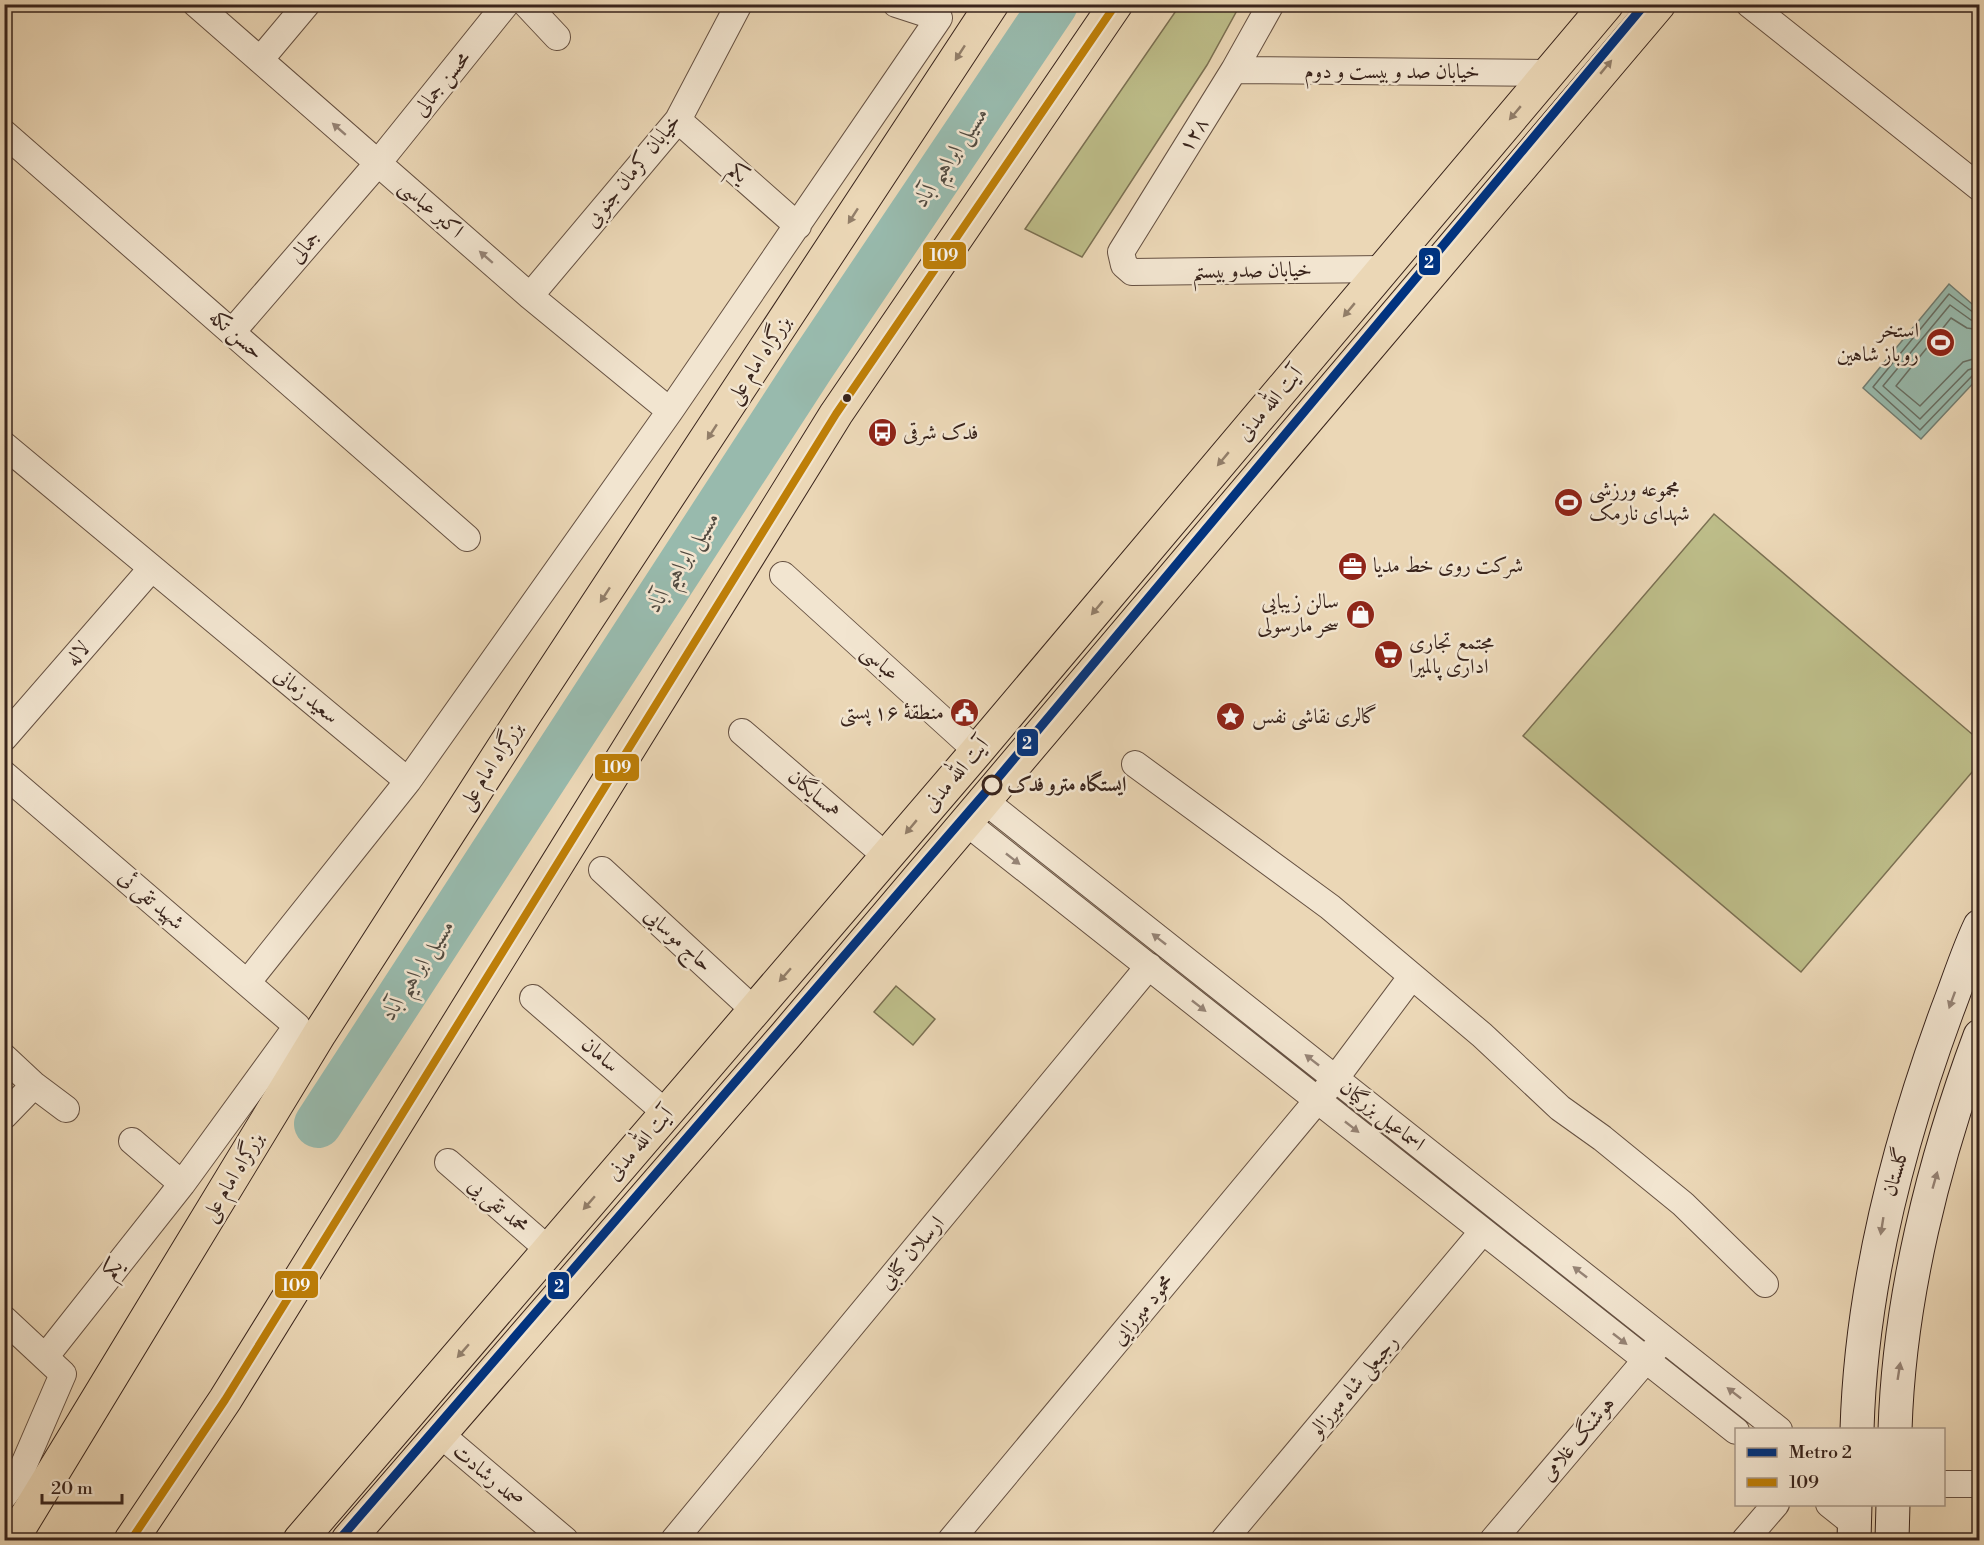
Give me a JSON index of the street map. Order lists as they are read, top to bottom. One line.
{"streets":{"main road":["بزرگراه امام علی","آیت الله مدنی","گلستان"],"street":["خیابان صد و بیست و دوم","محسن جمالی","۱۲۸","خیابان کرمان جنوبی","یکم","اکبر عباسی","جمالی","خیابان صدو بیستم","حسن تکه","لاله","عباسی","سعید زمانی","همسایگان","شهید تقی ئی","حاج موسایی","سامان","اسماعیل بزرگیان","محمد تقی یی","ارسلان کتابی","محمود میرزایی","رجبعلی شاه میرزالو","هوشنگ غلامی","صمد رشادت"]},"crossings":[["خیابان صد و بیست و دوم","۱۲۸"],["خیابان صد و بیست و دوم","آیت الله مدنی"],["محسن جمالی","اکبر عباسی"],["محسن جمالی","جمالی"],["۱۲۸","خیابان صدو بیستم"],["خیابان کرمان جنوبی","یکم"],["خیابان کرمان جنوبی","اکبر عباسی"],["یکم","شهید تقی ئی"],["اکبر عباسی","جمالی"],["جمالی","حسن تکه"],["خیابان صدو بیستم","آیت الله مدنی"],["آیت الله مدنی","عباسی"],["آیت الله مدنی","همسایگان"],["آیت الله مدنی","حاج موسایی"],["آیت الله مدنی","سامان"],["آیت الله مدنی","اسماعیل بزرگیان"],["آیت الله مدنی","محمد تقی یی"],["آیت الله مدنی","صمد رشادت"],["لاله","سعید زمانی"],["اسماعیل بزرگیان","ارسلان کتابی"],["اسماعیل بزرگیان","محمود میرزایی"],["اسماعیل بزرگیان","رجبعلی شاه میرزالو"],["اسماعیل بزرگیان","هوشنگ غلامی"]],"one_way":["اکبر عباسی"],"water":["مسیل ابراهیم آباد"],"places":{"sports":["استخر روباز شاهین","مجموعه ورزشی شهدای نارمک"],"bus stop":["فدک شرقی"],"office":["شرکت روی خط مدیا"],"shop":["سالن زیبایی سحر مارسولی"],"supermarket":["مجتمع تجاری اداری پالمیرا"],"public building":["منطقهٔ ۱۶ پستی"],"place":["گالری نقاشی نفس"],"other":["ایستگاه مترو فدک"]},"lines":["metro line 2","transit line 109"],"legend":["Metro 2","109"],"scale_bar":"20 m"}
